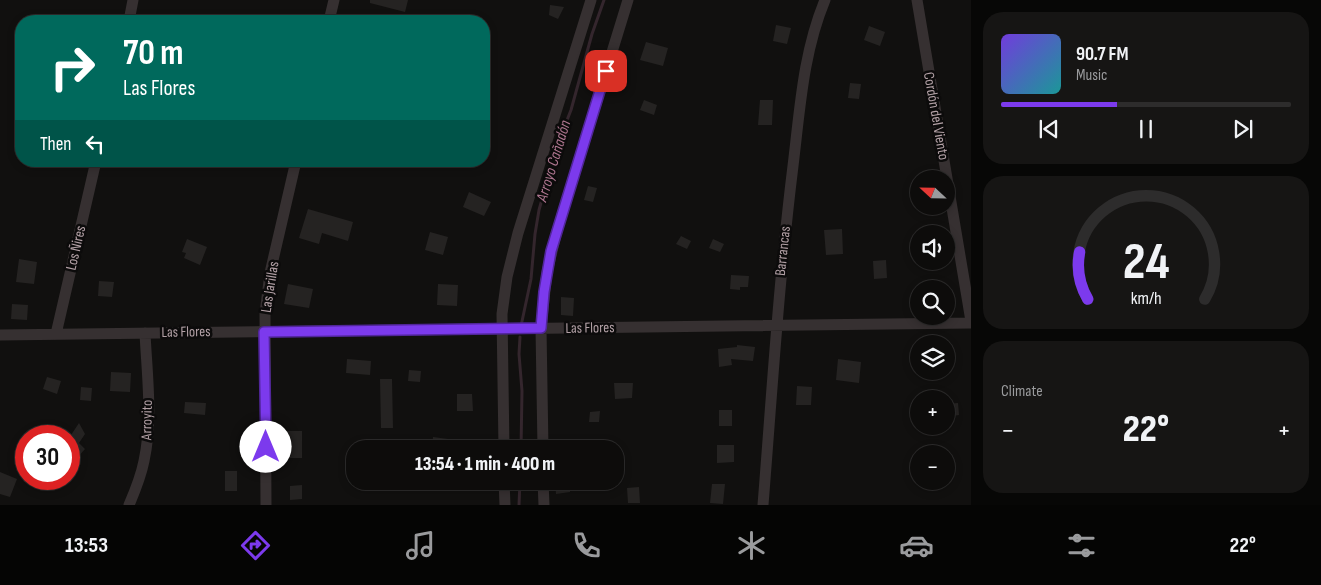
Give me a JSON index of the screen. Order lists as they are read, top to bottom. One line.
{"streets":{"street":["Cordón del Viento","Los Ñires","Barrancas","Las Jarillas","Las Flores","Arroyito"]},"crossings":[["Cordón del Viento","Las Flores"],["Los Ñires","Las Flores"],["Barrancas","Las Flores"],["Las Jarillas","Las Flores"],["Las Flores","Arroyito"]],"water":["Arroyo Cañadón"],"north":"left","page":{"turn":["70 m","Las Flores"],"song":["90.7 FM","Music"],"then":"Then","map_buttons":["+","−"],"tile":"Climate","heat":["−","22°","+"],"limit":"30","trip":"13:54 · 1 min · 400 m","tabs":["13:53","22°"],"gauge":["24","km/h"]}}
